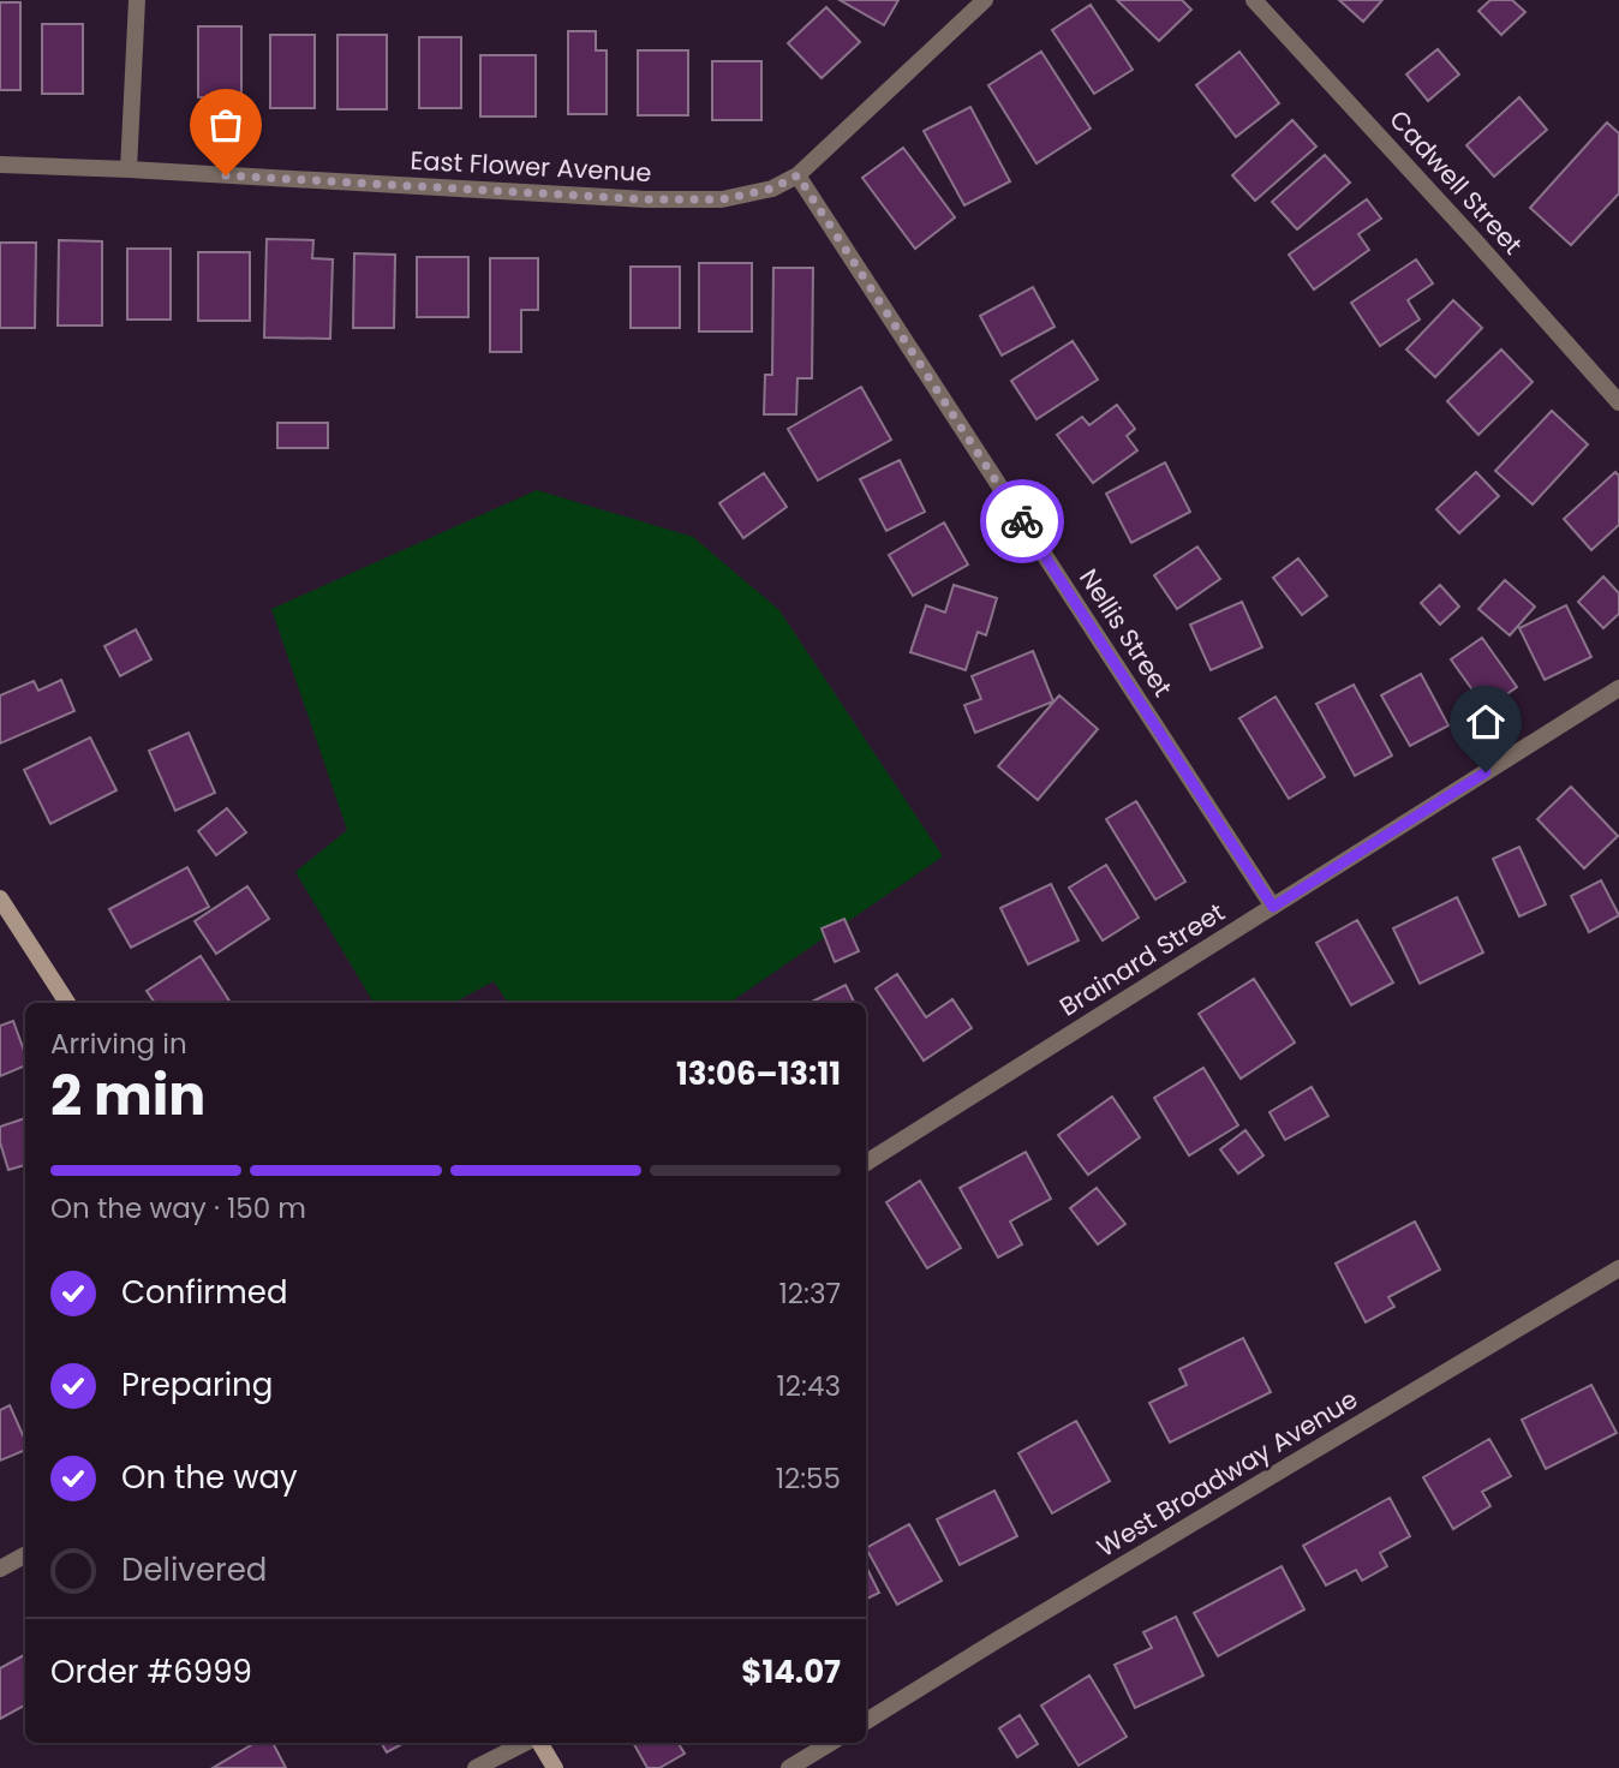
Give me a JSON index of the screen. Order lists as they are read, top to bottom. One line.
{"streets":{"street":["East Flower Avenue","Cadwell Street","Nellis Street","Brainard Street","West Broadway Avenue"]},"crossings":[["East Flower Avenue","Nellis Street"],["Nellis Street","Brainard Street"]],"page":{"heading":["2 min","Arriving in","13:06–13:11"],"panel":["Order #6999","$14.07"],"bar":"On the way · 150 m","list":[["Confirmed","12:37"],["Preparing","12:43"],["On the way","12:55"],"Delivered"]}}
